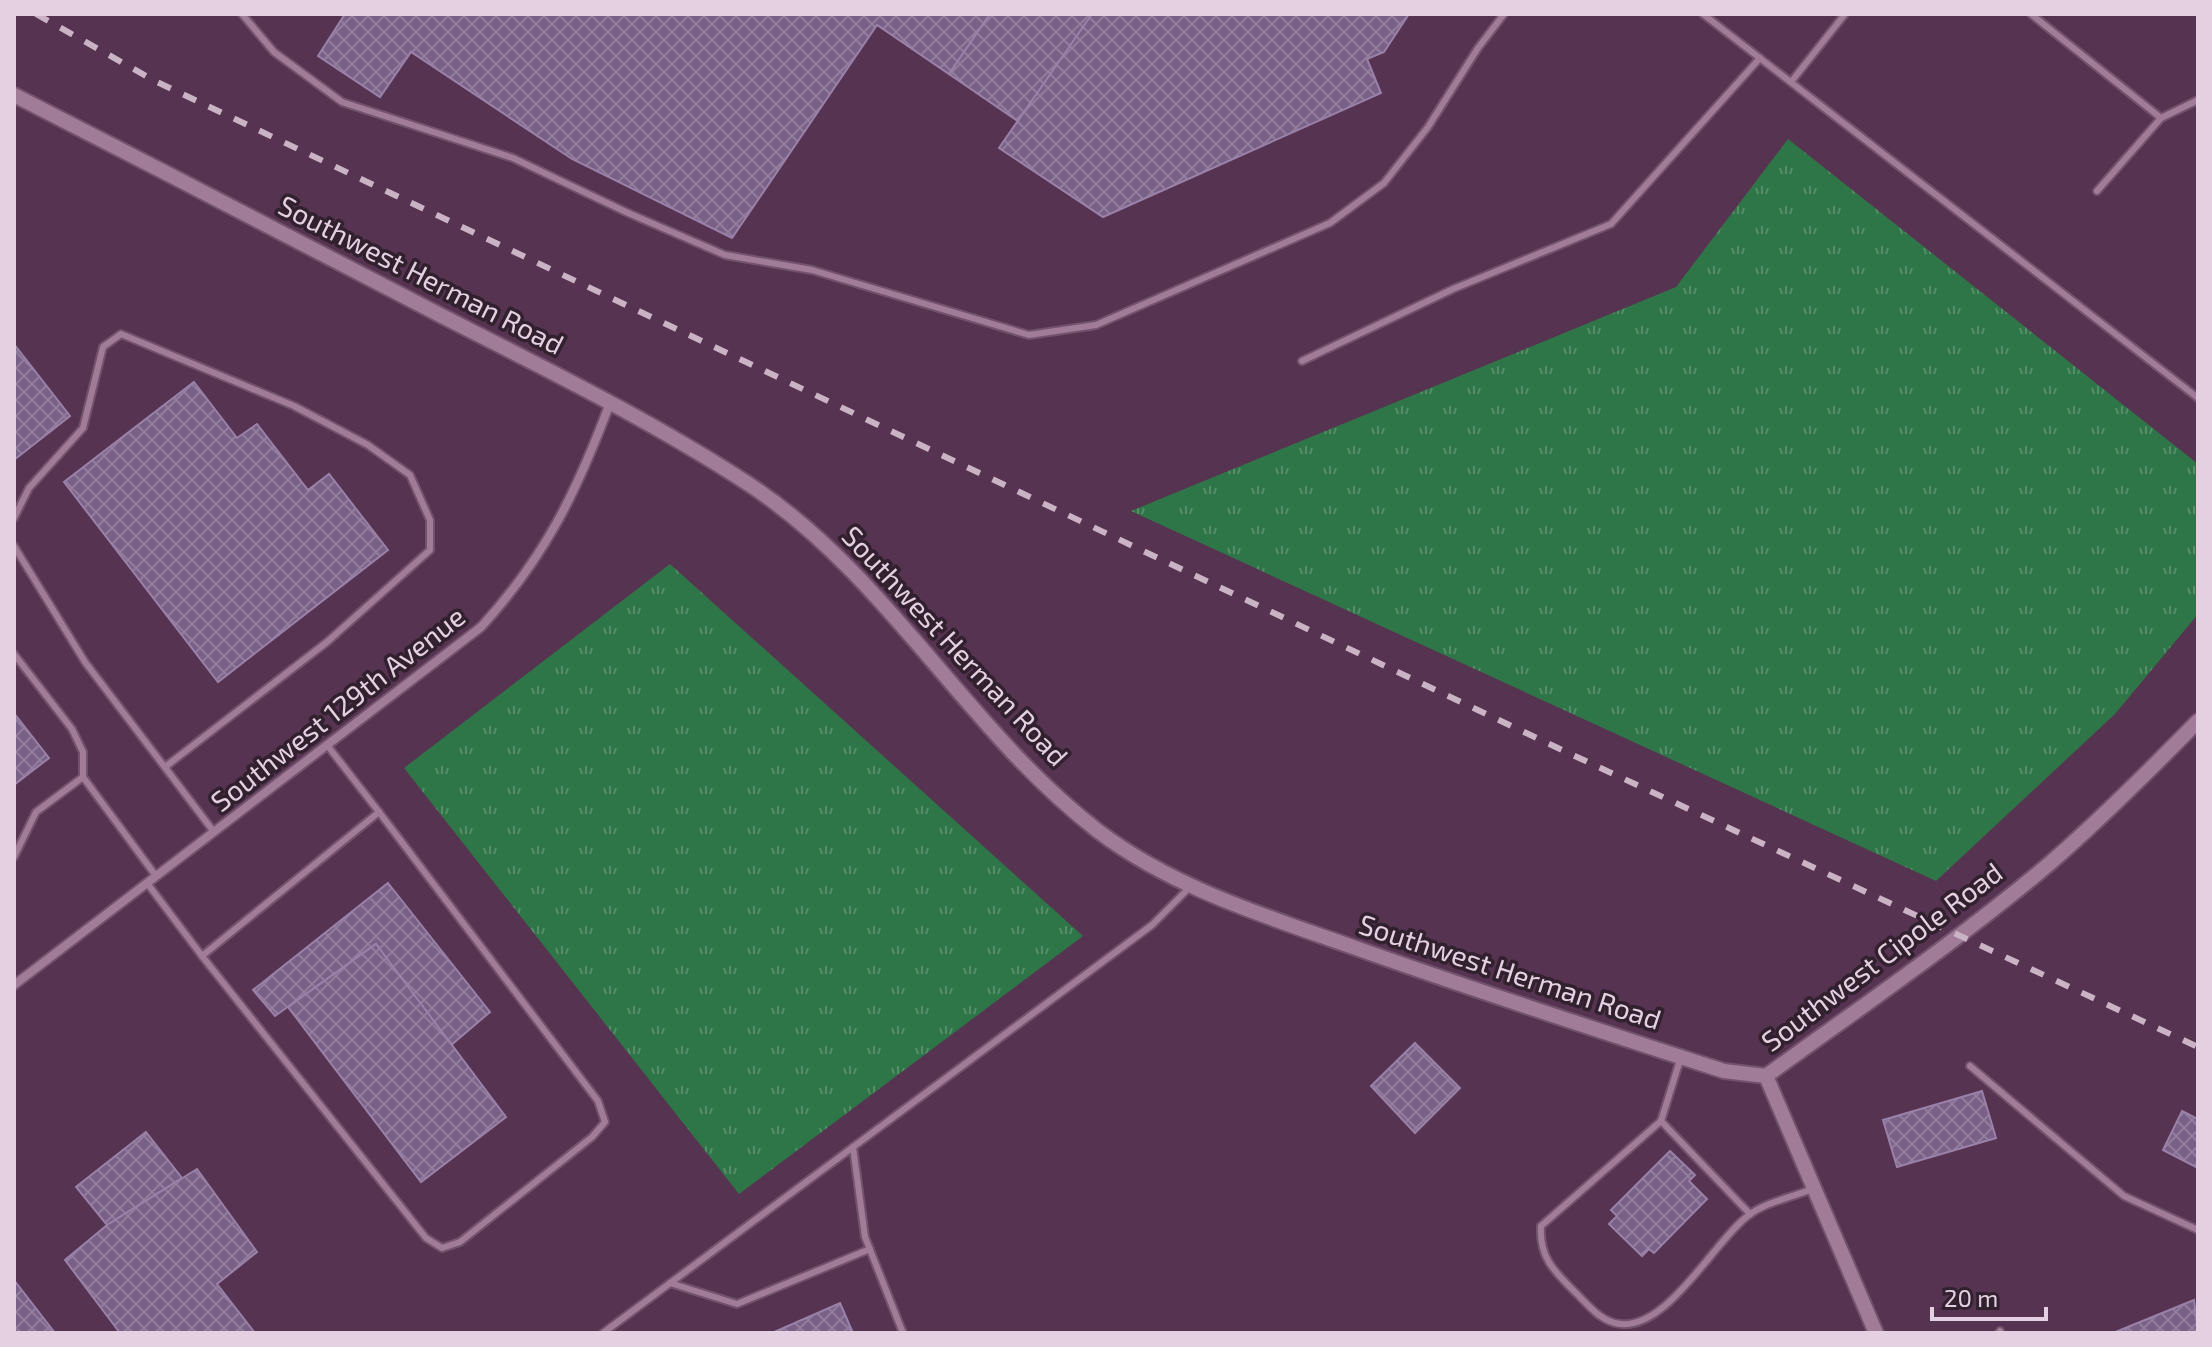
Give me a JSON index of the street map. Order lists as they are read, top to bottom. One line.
{"streets":{"street":["Southwest Herman Road","Southwest 129th Avenue","Southwest Cipole Road"]},"crossings":[["Southwest Herman Road","Southwest 129th Avenue"],["Southwest Herman Road","Southwest Cipole Road"]],"scale_bar":"20 m"}
